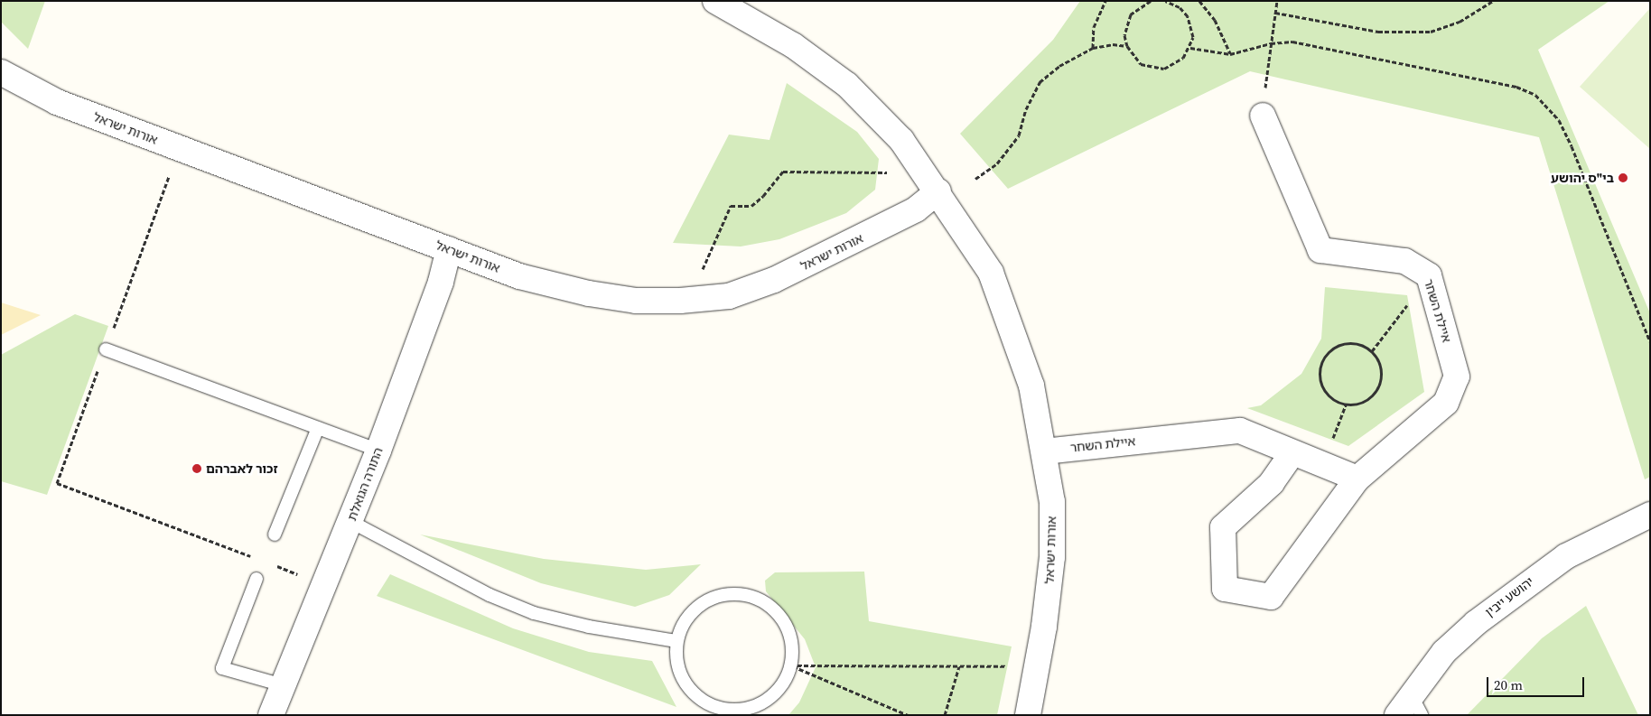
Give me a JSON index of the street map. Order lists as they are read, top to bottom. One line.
{"streets":{"street":["אורות ישראל","איילת השחר","התורה הגואלת","יהושע ייבין"]},"crossings":[["אורות ישראל","איילת השחר"],["אורות ישראל","התורה הגואלת"]],"places":["בי\"ס יהושע","זכור לאברהם"],"scale_bar":"20 m"}
